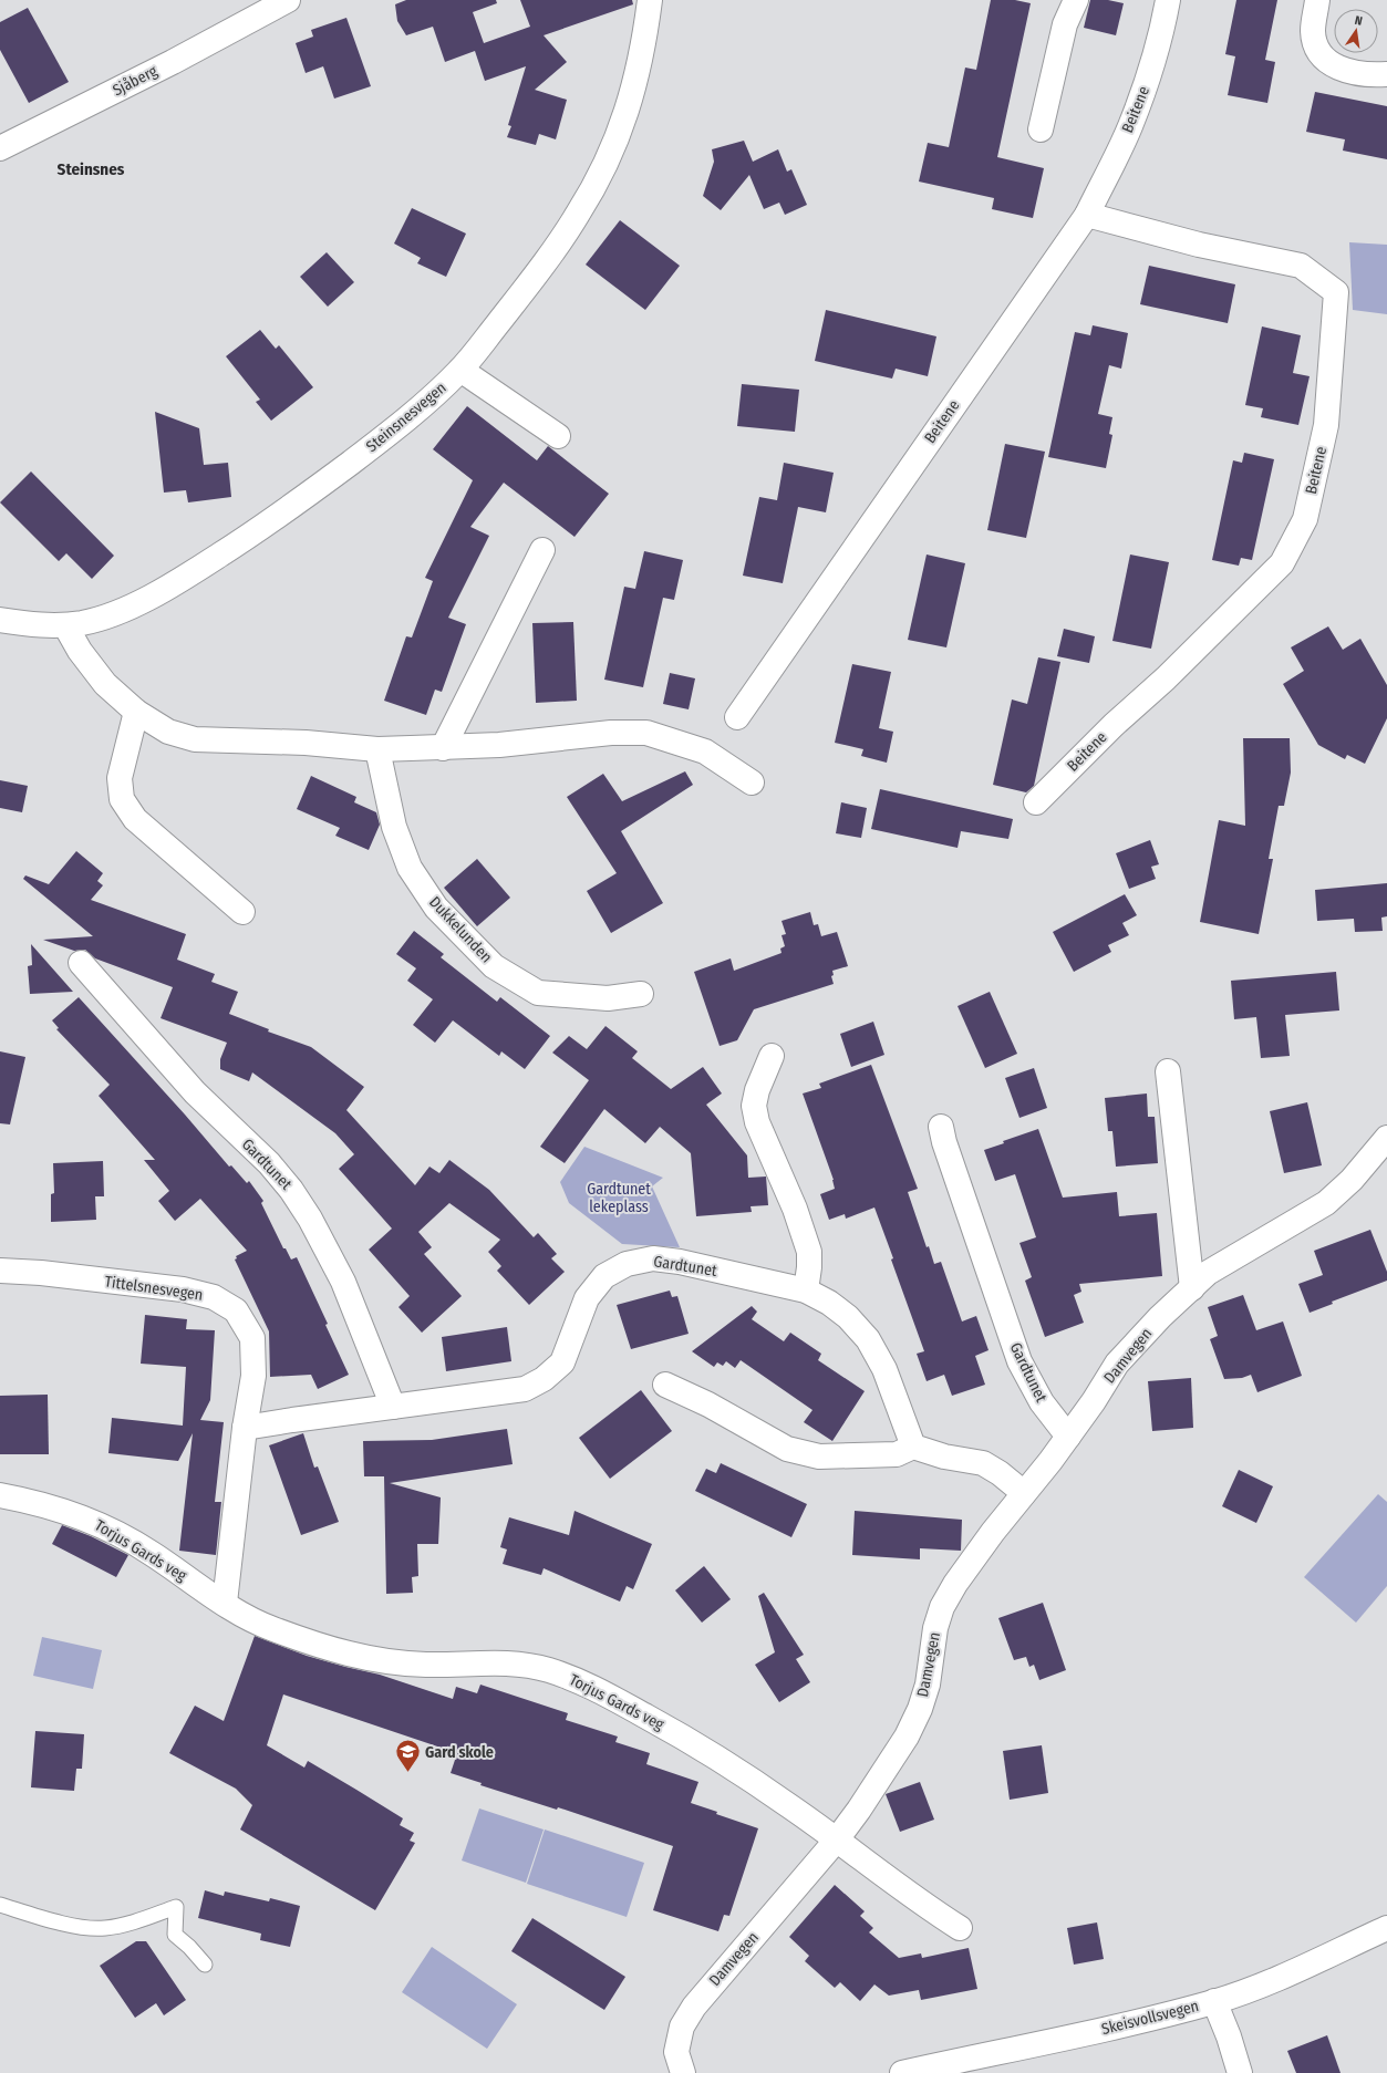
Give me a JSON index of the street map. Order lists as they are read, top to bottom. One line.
{"streets":{"street":["Sjåberg","Beitene","Steinsnesvegen","Dukkelunden","Gardtunet","Tittelsnesvegen","Damvegen","Torjus Gards veg","Skeisvollsvegen"]},"crossings":[["Gardtunet","Tittelsnesvegen"],["Gardtunet","Damvegen"],["Damvegen","Torjus Gards veg"]],"districts":["Steinsnes"],"parks":["Gardtunet lekeplass"],"places":{"school or university":["Gard skole"]},"north":"top"}
